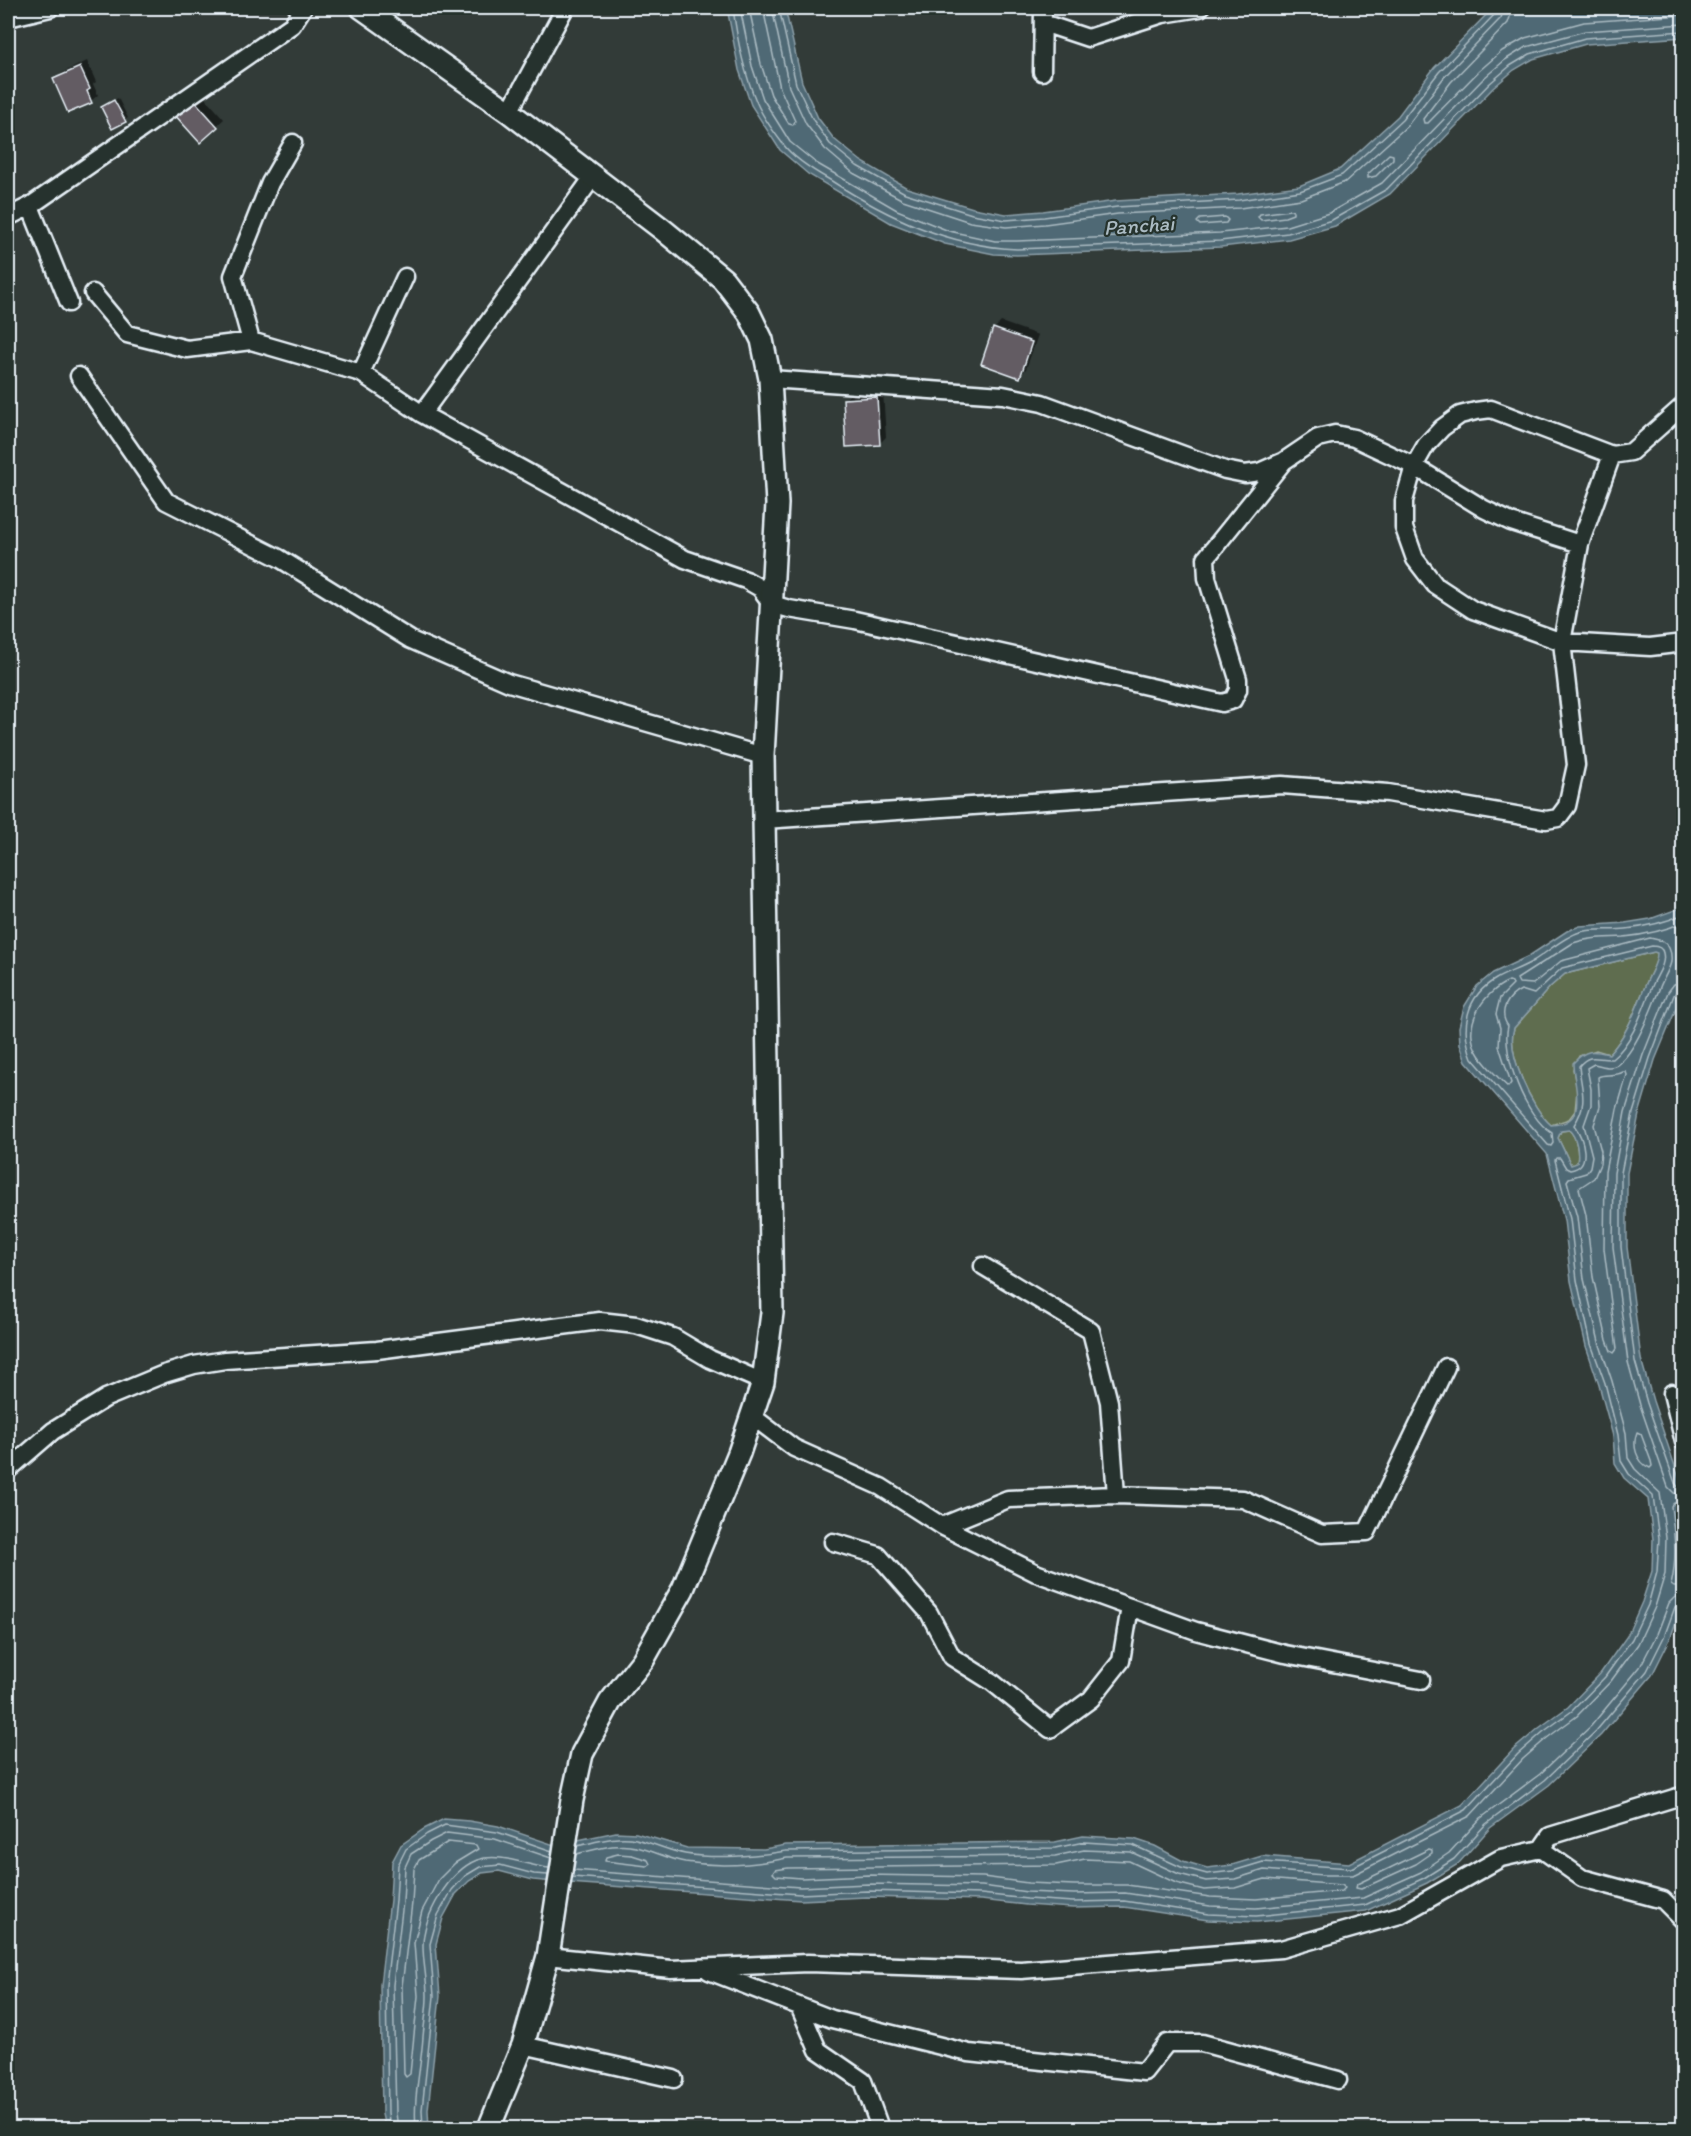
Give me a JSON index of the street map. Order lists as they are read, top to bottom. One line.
{"water":["Panchai"]}
